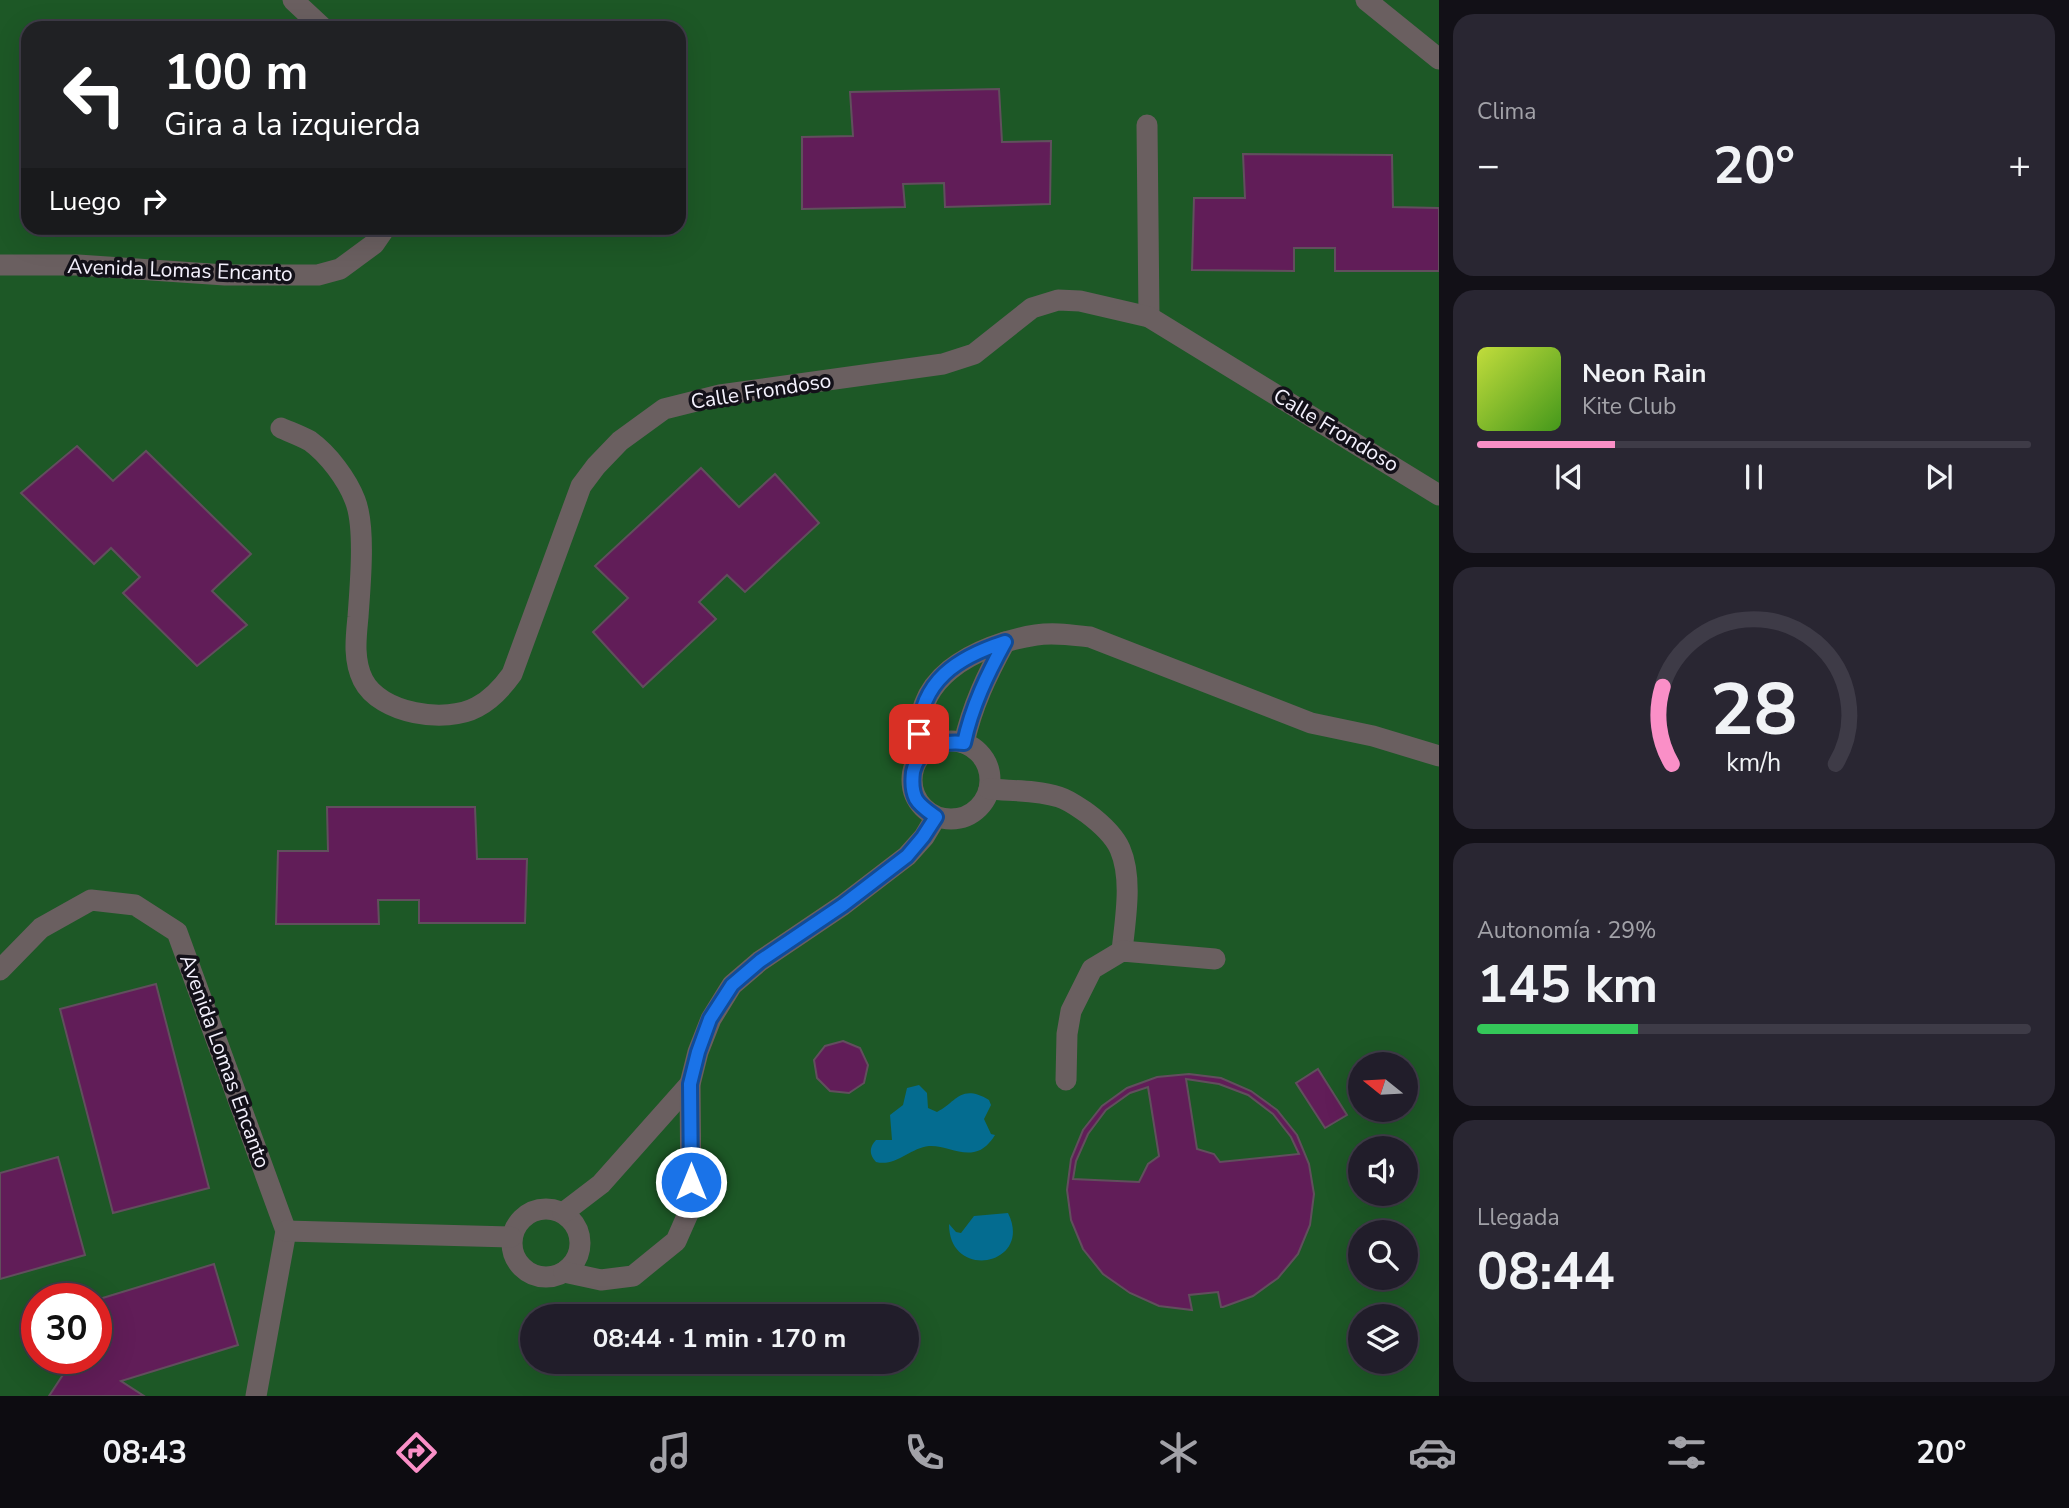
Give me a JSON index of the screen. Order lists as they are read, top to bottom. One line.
{"streets":{"street":["Avenida Lomas Encanto","Calle Frondoso"]},"north":"left","page":{"tile":["Clima",["Autonomía · 29%","145 km"],["Llegada","08:44"]],"turn":["100 m","Gira a la izquierda"],"heat":["−","20°","+"],"then":"Luego","song":["Neon Rain","Kite Club"],"limit":"30","trip":"08:44 · 1 min · 170 m","tabs":["08:43","20°"],"gauge":["28","km/h"]}}
